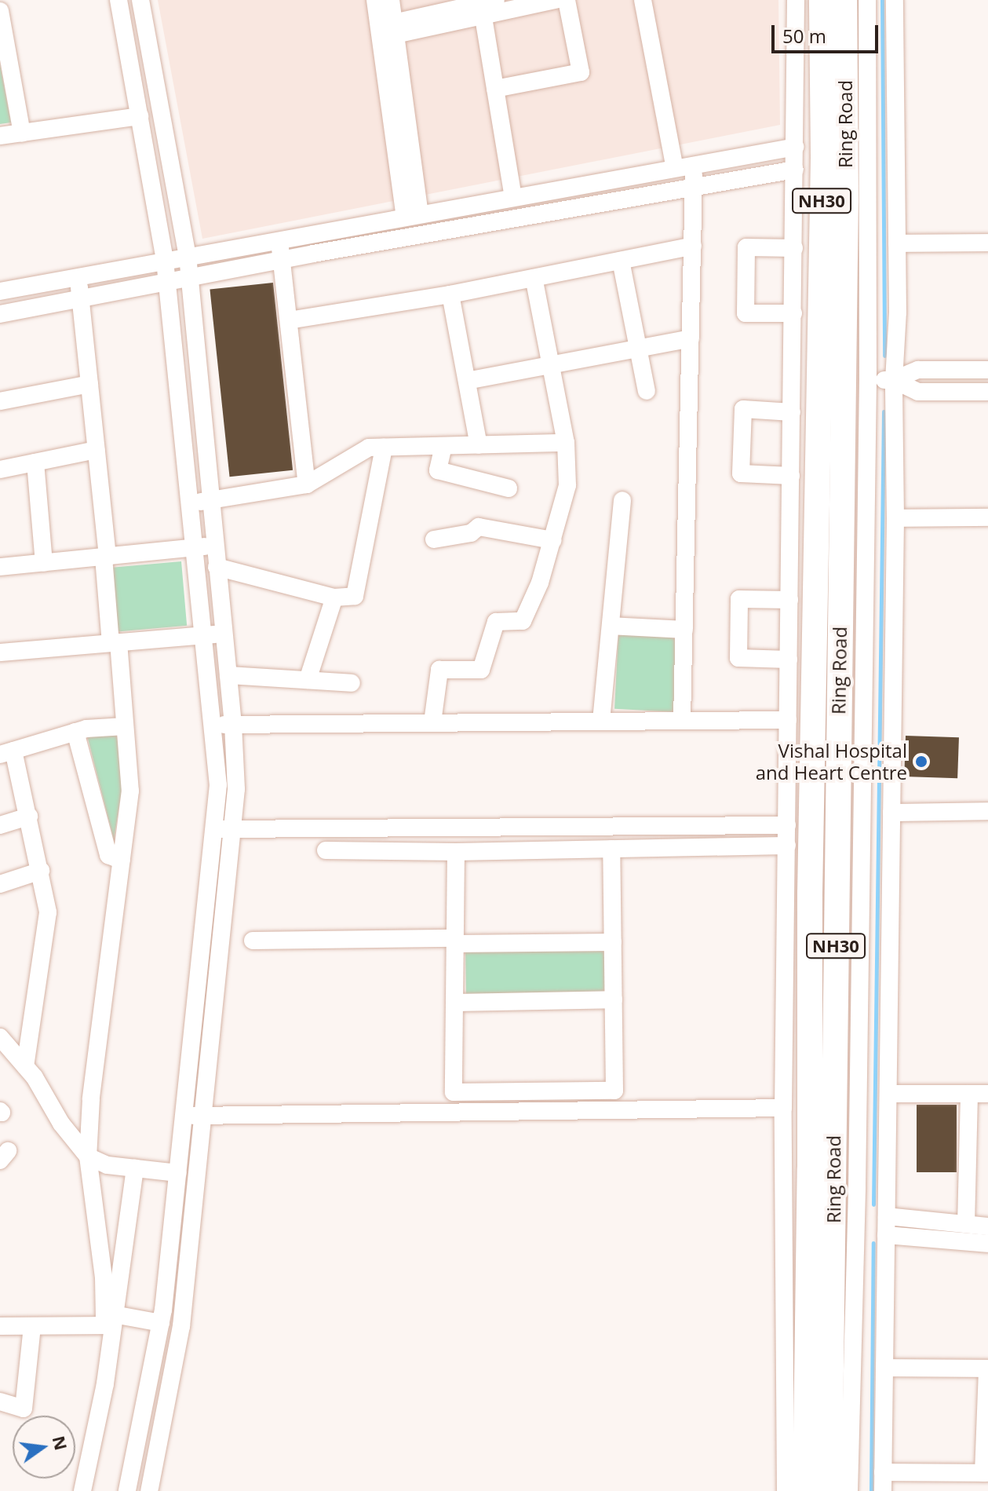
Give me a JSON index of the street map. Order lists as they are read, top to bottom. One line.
{"streets":{"highway":["Ring Road","NH30"]},"places":["Vishal Hospital and Heart Centre"],"scale_bar":"50 m","north":"right"}
